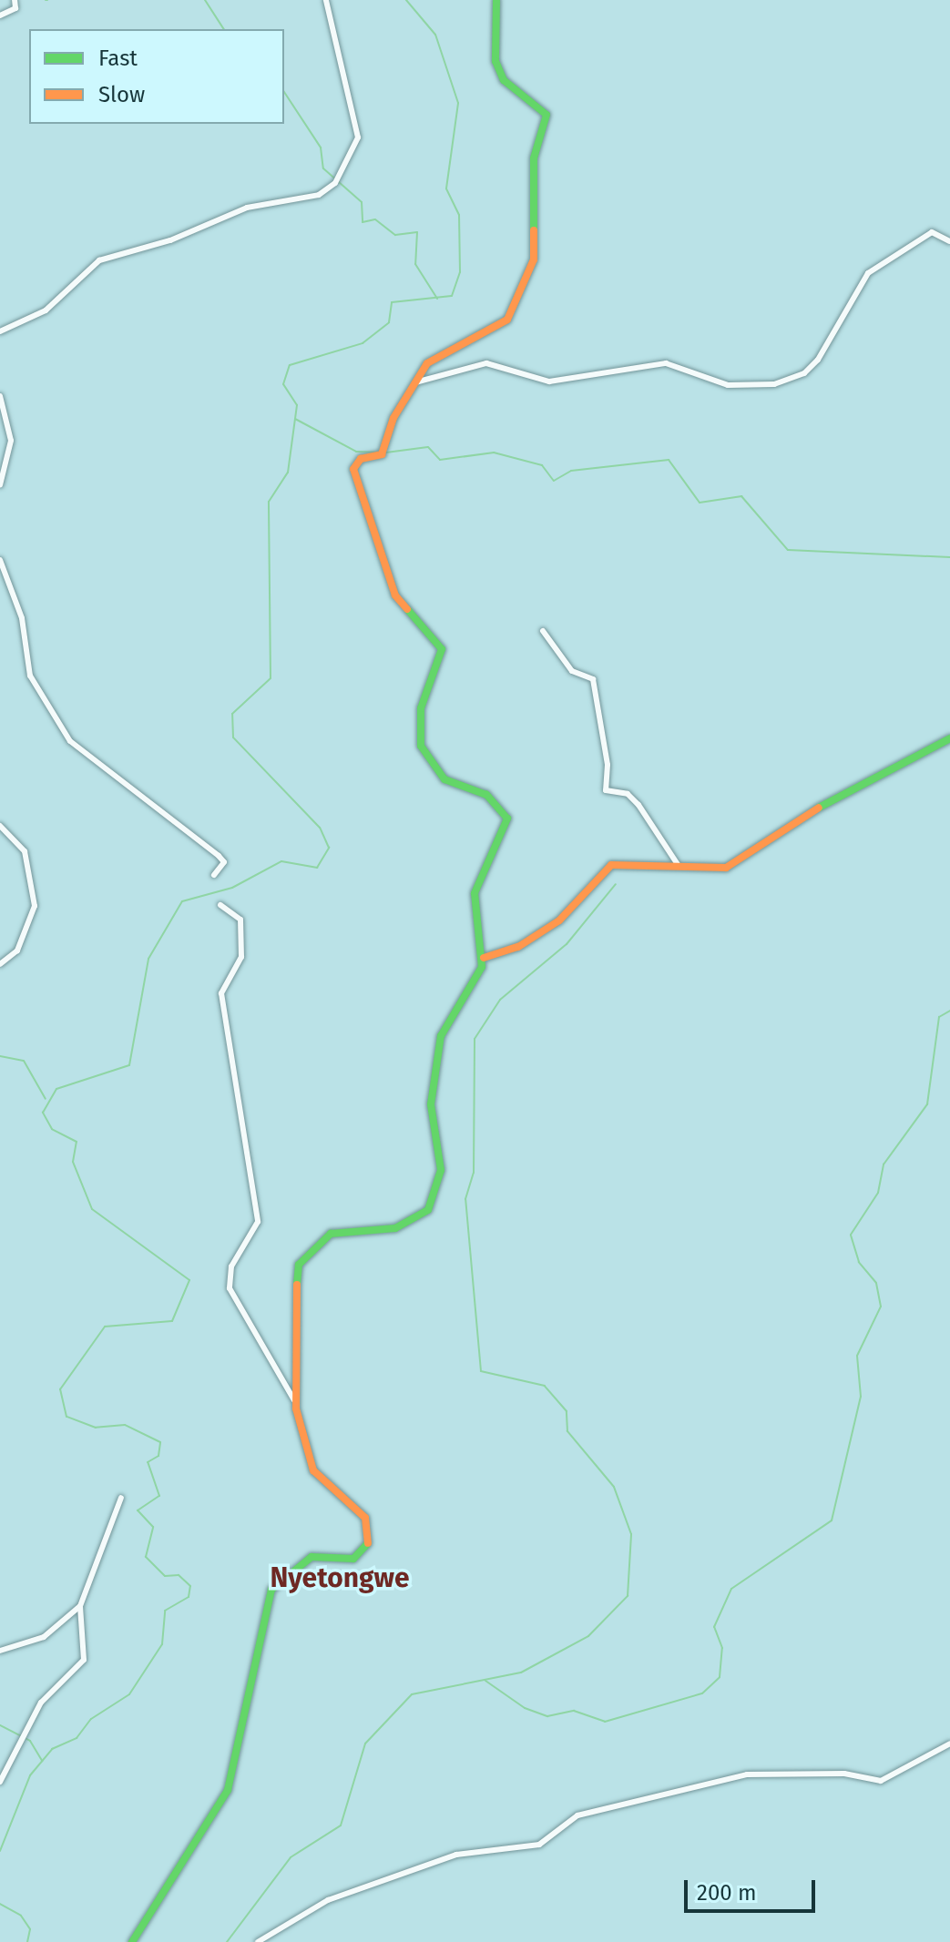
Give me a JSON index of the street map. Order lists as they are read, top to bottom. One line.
{"districts":["Nyetongwe"],"legend":["Fast","Slow"],"scale_bar":"200 m"}
